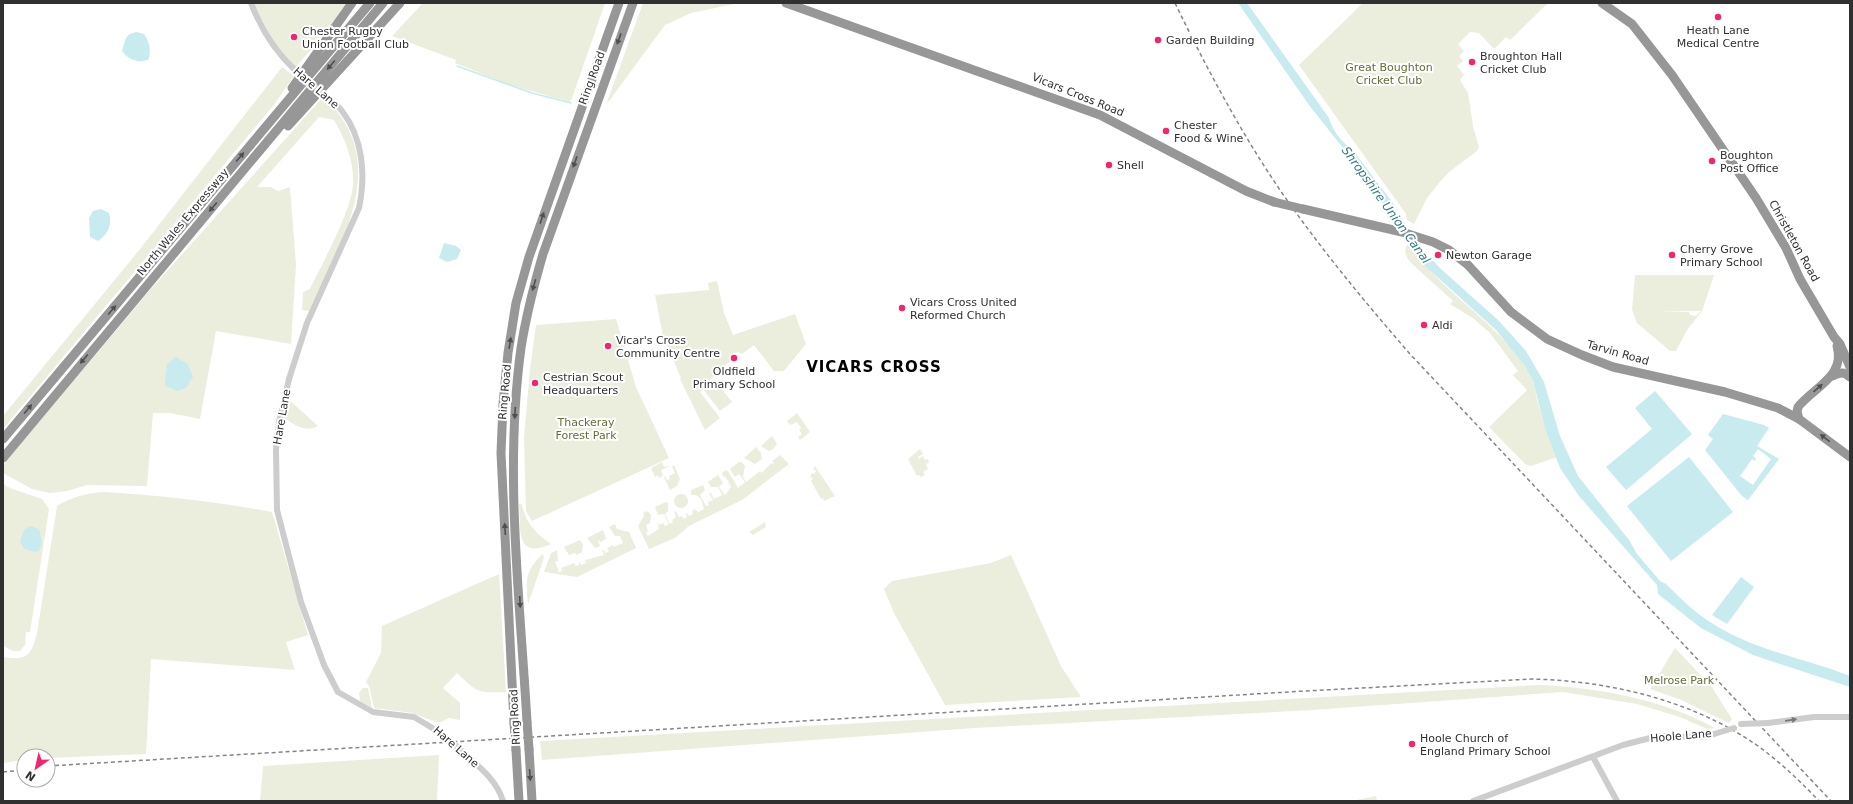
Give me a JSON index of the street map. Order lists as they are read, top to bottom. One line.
{"streets":{"highway":["Ring Road","Vicars Cross Road","North Wales Expressway","Christleton Road","Tarvin Road"],"street":["Hare Lane","Hoole Lane"]},"crossings":[["Vicars Cross Road","Tarvin Road"]],"one_way":["Hoole Lane"],"districts":["VICARS CROSS"],"water":["Shropshire Union Canal"],"parks":["Great Boughton Cricket Club","Thackeray Forest Park","Melrose Park"],"places":["Heath Lane Medical Centre","Chester Rugby Union Football Club","Garden Building","Broughton Hall Cricket Club","Chester Food & Wine","Boughton Post Office","Shell","Newton Garage","Cherry Grove Primary School","Vicars Cross United Reformed Church","Aldi","Vicar's Cross Community Centre","Oldfield Primary School","Cestrian Scout Headquarters","Hoole Church of England Primary School"],"north":"bottom left"}
